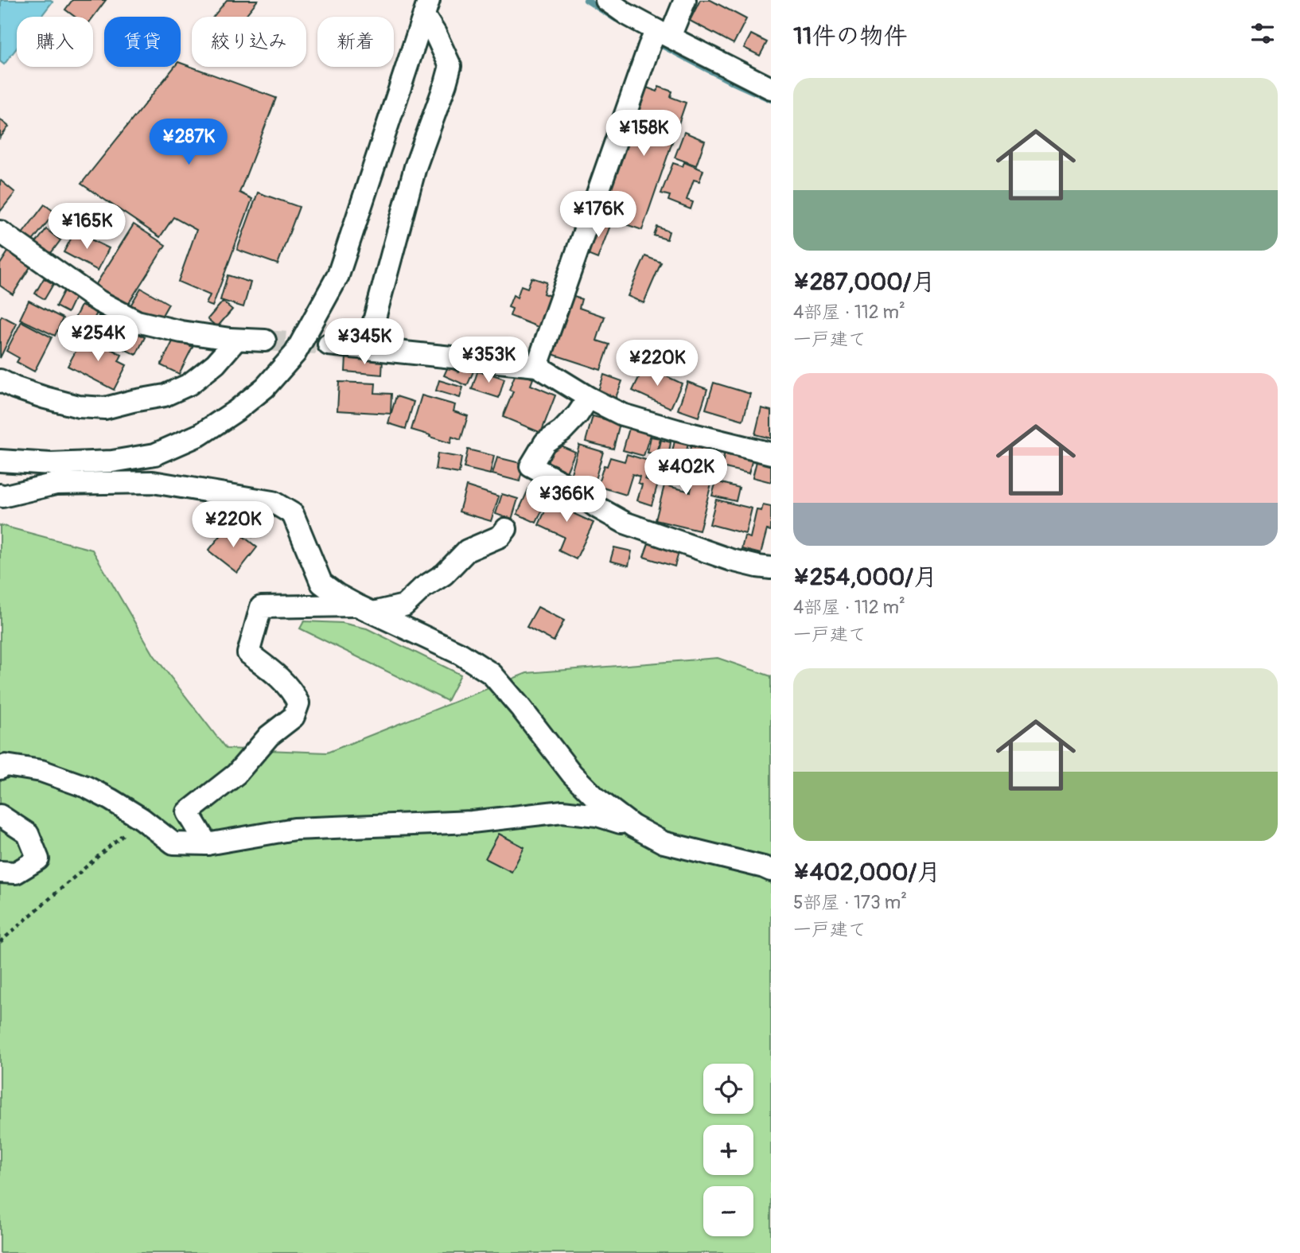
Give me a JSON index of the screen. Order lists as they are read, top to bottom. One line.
{"page":{"heading":"11件の物件","chip":["購入","賃貸","絞り込み","新着"],"list":[{"name":"¥287,000/月","note":"4部屋 · 112 m² · 一戸建て"},{"name":"¥254,000/月","note":"4部屋 · 112 m² · 一戸建て"},{"name":"¥402,000/月","note":"5部屋 · 173 m² · 一戸建て"}],"price":["¥158K","¥287K","¥176K","¥165K","¥254K","¥345K","¥353K","¥220K","¥402K","¥366K","¥220K"],"map_buttons":["+","−"]}}
